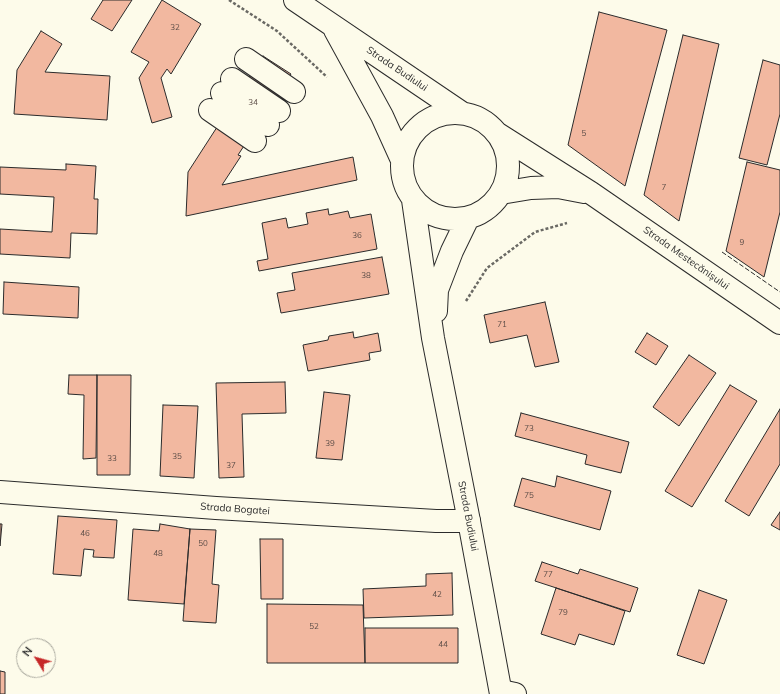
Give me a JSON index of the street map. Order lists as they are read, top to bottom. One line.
{"streets":{"main road":["Strada Budiului","Strada Mestecănișului","Strada Bogatei"]},"crossings":[["Strada Budiului","Strada Mestecănișului"],["Strada Budiului","Strada Bogatei"]],"house_numbers":["32","34","5","7","36","9","38","71","73","39","35","33","37","75","46","50","48","77","42","79","52","44"],"north":"top left"}
